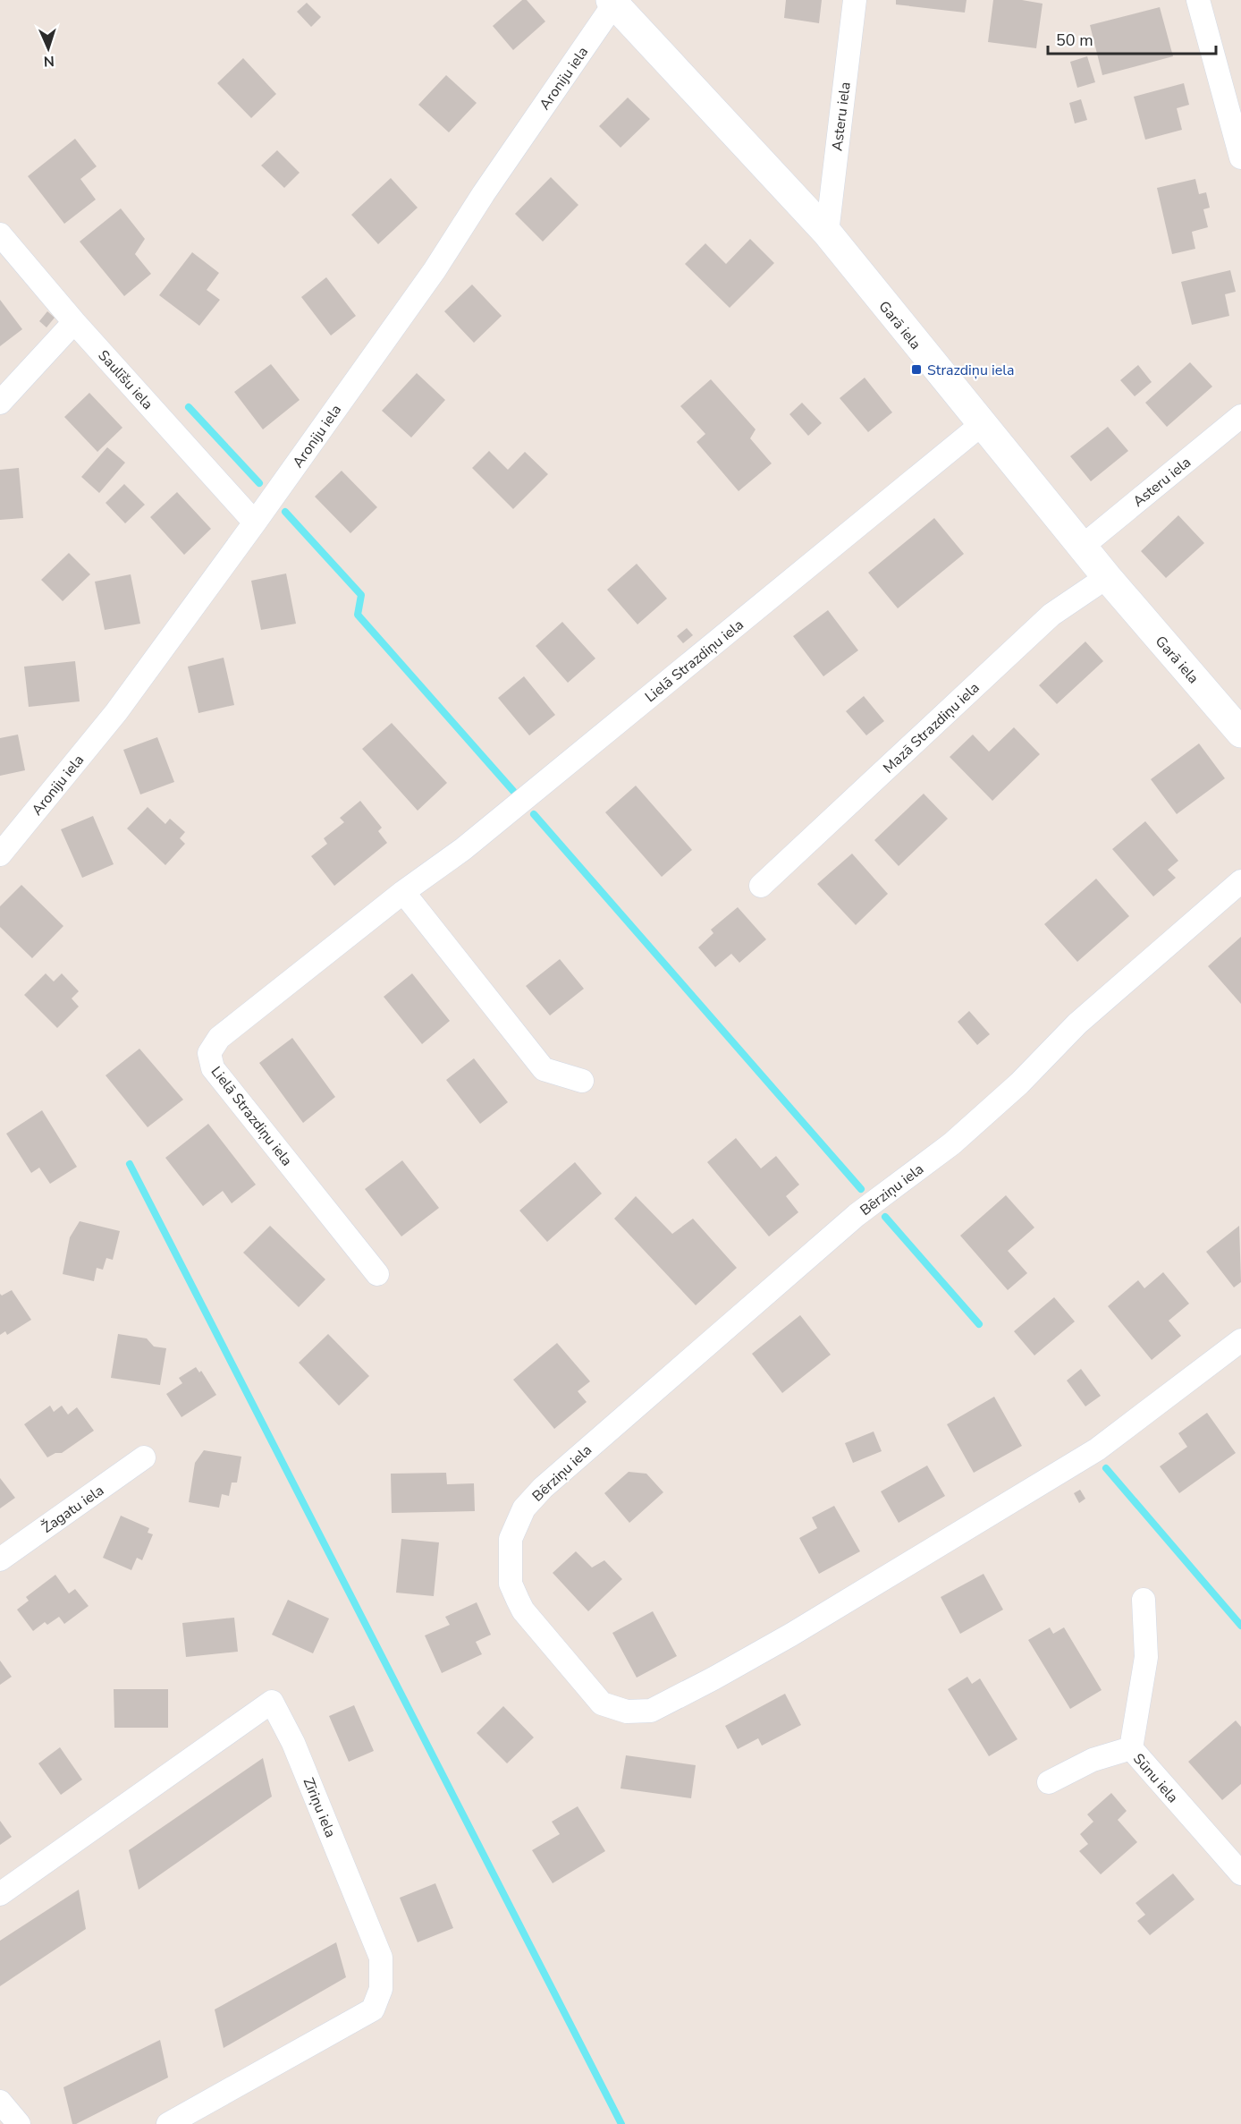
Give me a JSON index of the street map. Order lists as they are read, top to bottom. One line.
{"streets":{"street":["Aroniju iela","Asteru iela","Garā iela","Saulīšu iela","Lielā Strazdiņu iela","Mazā Strazdiņu iela","Bērziņu iela","Žagatu iela","Sūnu iela","Zīriņu iela"]},"crossings":[["Aroniju iela","Garā iela"],["Aroniju iela","Saulīšu iela"],["Asteru iela","Garā iela"],["Garā iela","Lielā Strazdiņu iela"],["Garā iela","Mazā Strazdiņu iela"]],"places":{"transit":["Strazdiņu iela"]},"scale_bar":"50 m","north":"bottom"}
